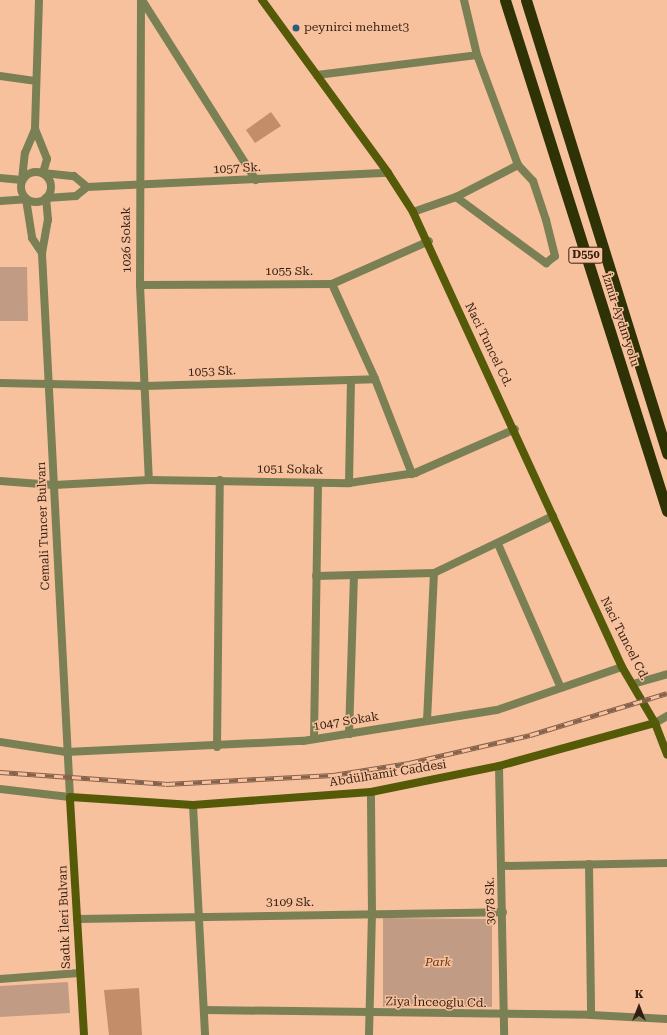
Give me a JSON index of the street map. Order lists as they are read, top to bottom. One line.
{"streets":{"highway":["D550","İzmir-Aydın yolu"],"main road":["Naci Tuncel Cd.","Abdülhamit Caddesi","Sadık İleri Bulvarı"],"street":["1057 Sk.","1026 Sokak","1055 Sk.","1053 Sk.","1051 Sokak","Cemali Tuncer Bulvarı","1047 Sokak","3078 Sk.","3109 Sk.","Ziya İnceoglu Cd."]},"crossings":[["1057 Sk.","1026 Sokak"],["1057 Sk.","Naci Tuncel Cd."],["1026 Sokak","1055 Sk."],["1026 Sokak","1053 Sk."],["1026 Sokak","1051 Sokak"],["1055 Sk.","Naci Tuncel Cd."],["Naci Tuncel Cd.","1051 Sokak"],["Naci Tuncel Cd.","1047 Sokak"],["Naci Tuncel Cd.","Abdülhamit Caddesi"],["1053 Sk.","Cemali Tuncer Bulvarı"],["1051 Sokak","Cemali Tuncer Bulvarı"],["Cemali Tuncer Bulvarı","1047 Sokak"],["Cemali Tuncer Bulvarı","Abdülhamit Caddesi"],["Cemali Tuncer Bulvarı","Sadık İleri Bulvarı"],["Abdülhamit Caddesi","3078 Sk."],["Abdülhamit Caddesi","Sadık İleri Bulvarı"],["3078 Sk.","3109 Sk."],["3078 Sk.","Ziya İnceoglu Cd."],["3109 Sk.","Sadık İleri Bulvarı"]],"parks":["Park"],"places":["peynirci mehmet3"],"north":"top"}
